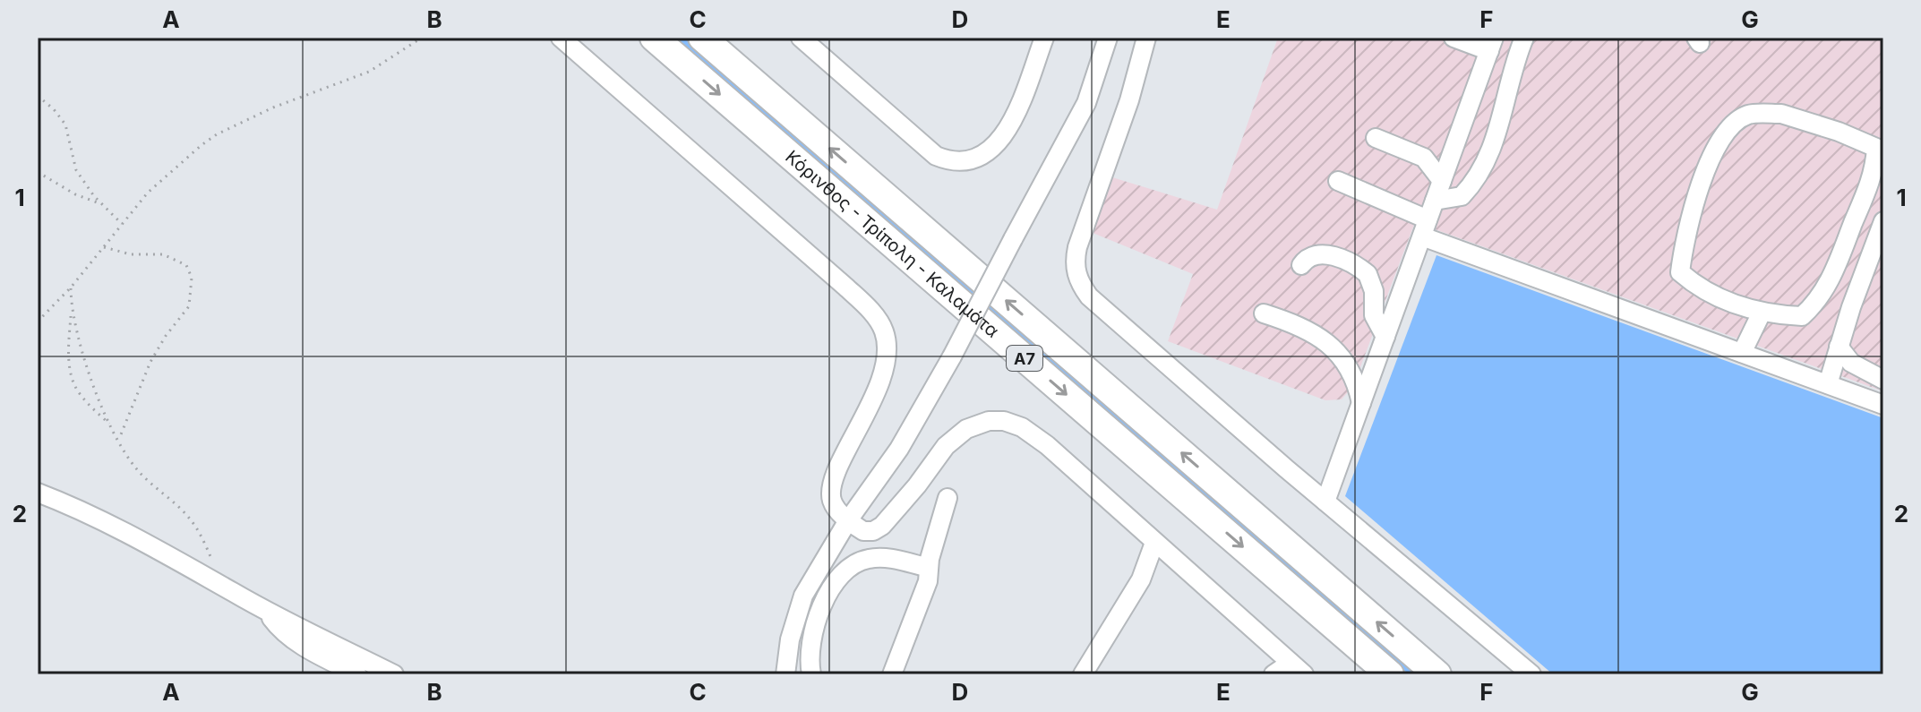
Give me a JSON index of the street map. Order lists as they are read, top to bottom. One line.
{"streets":{"highway":["Κόρινθος - Τρίπολη - Καλαμάτα","Α7"]},"grid":{"columns":["A","B","C","D","E","F","G"],"rows":["1","2"]}}
